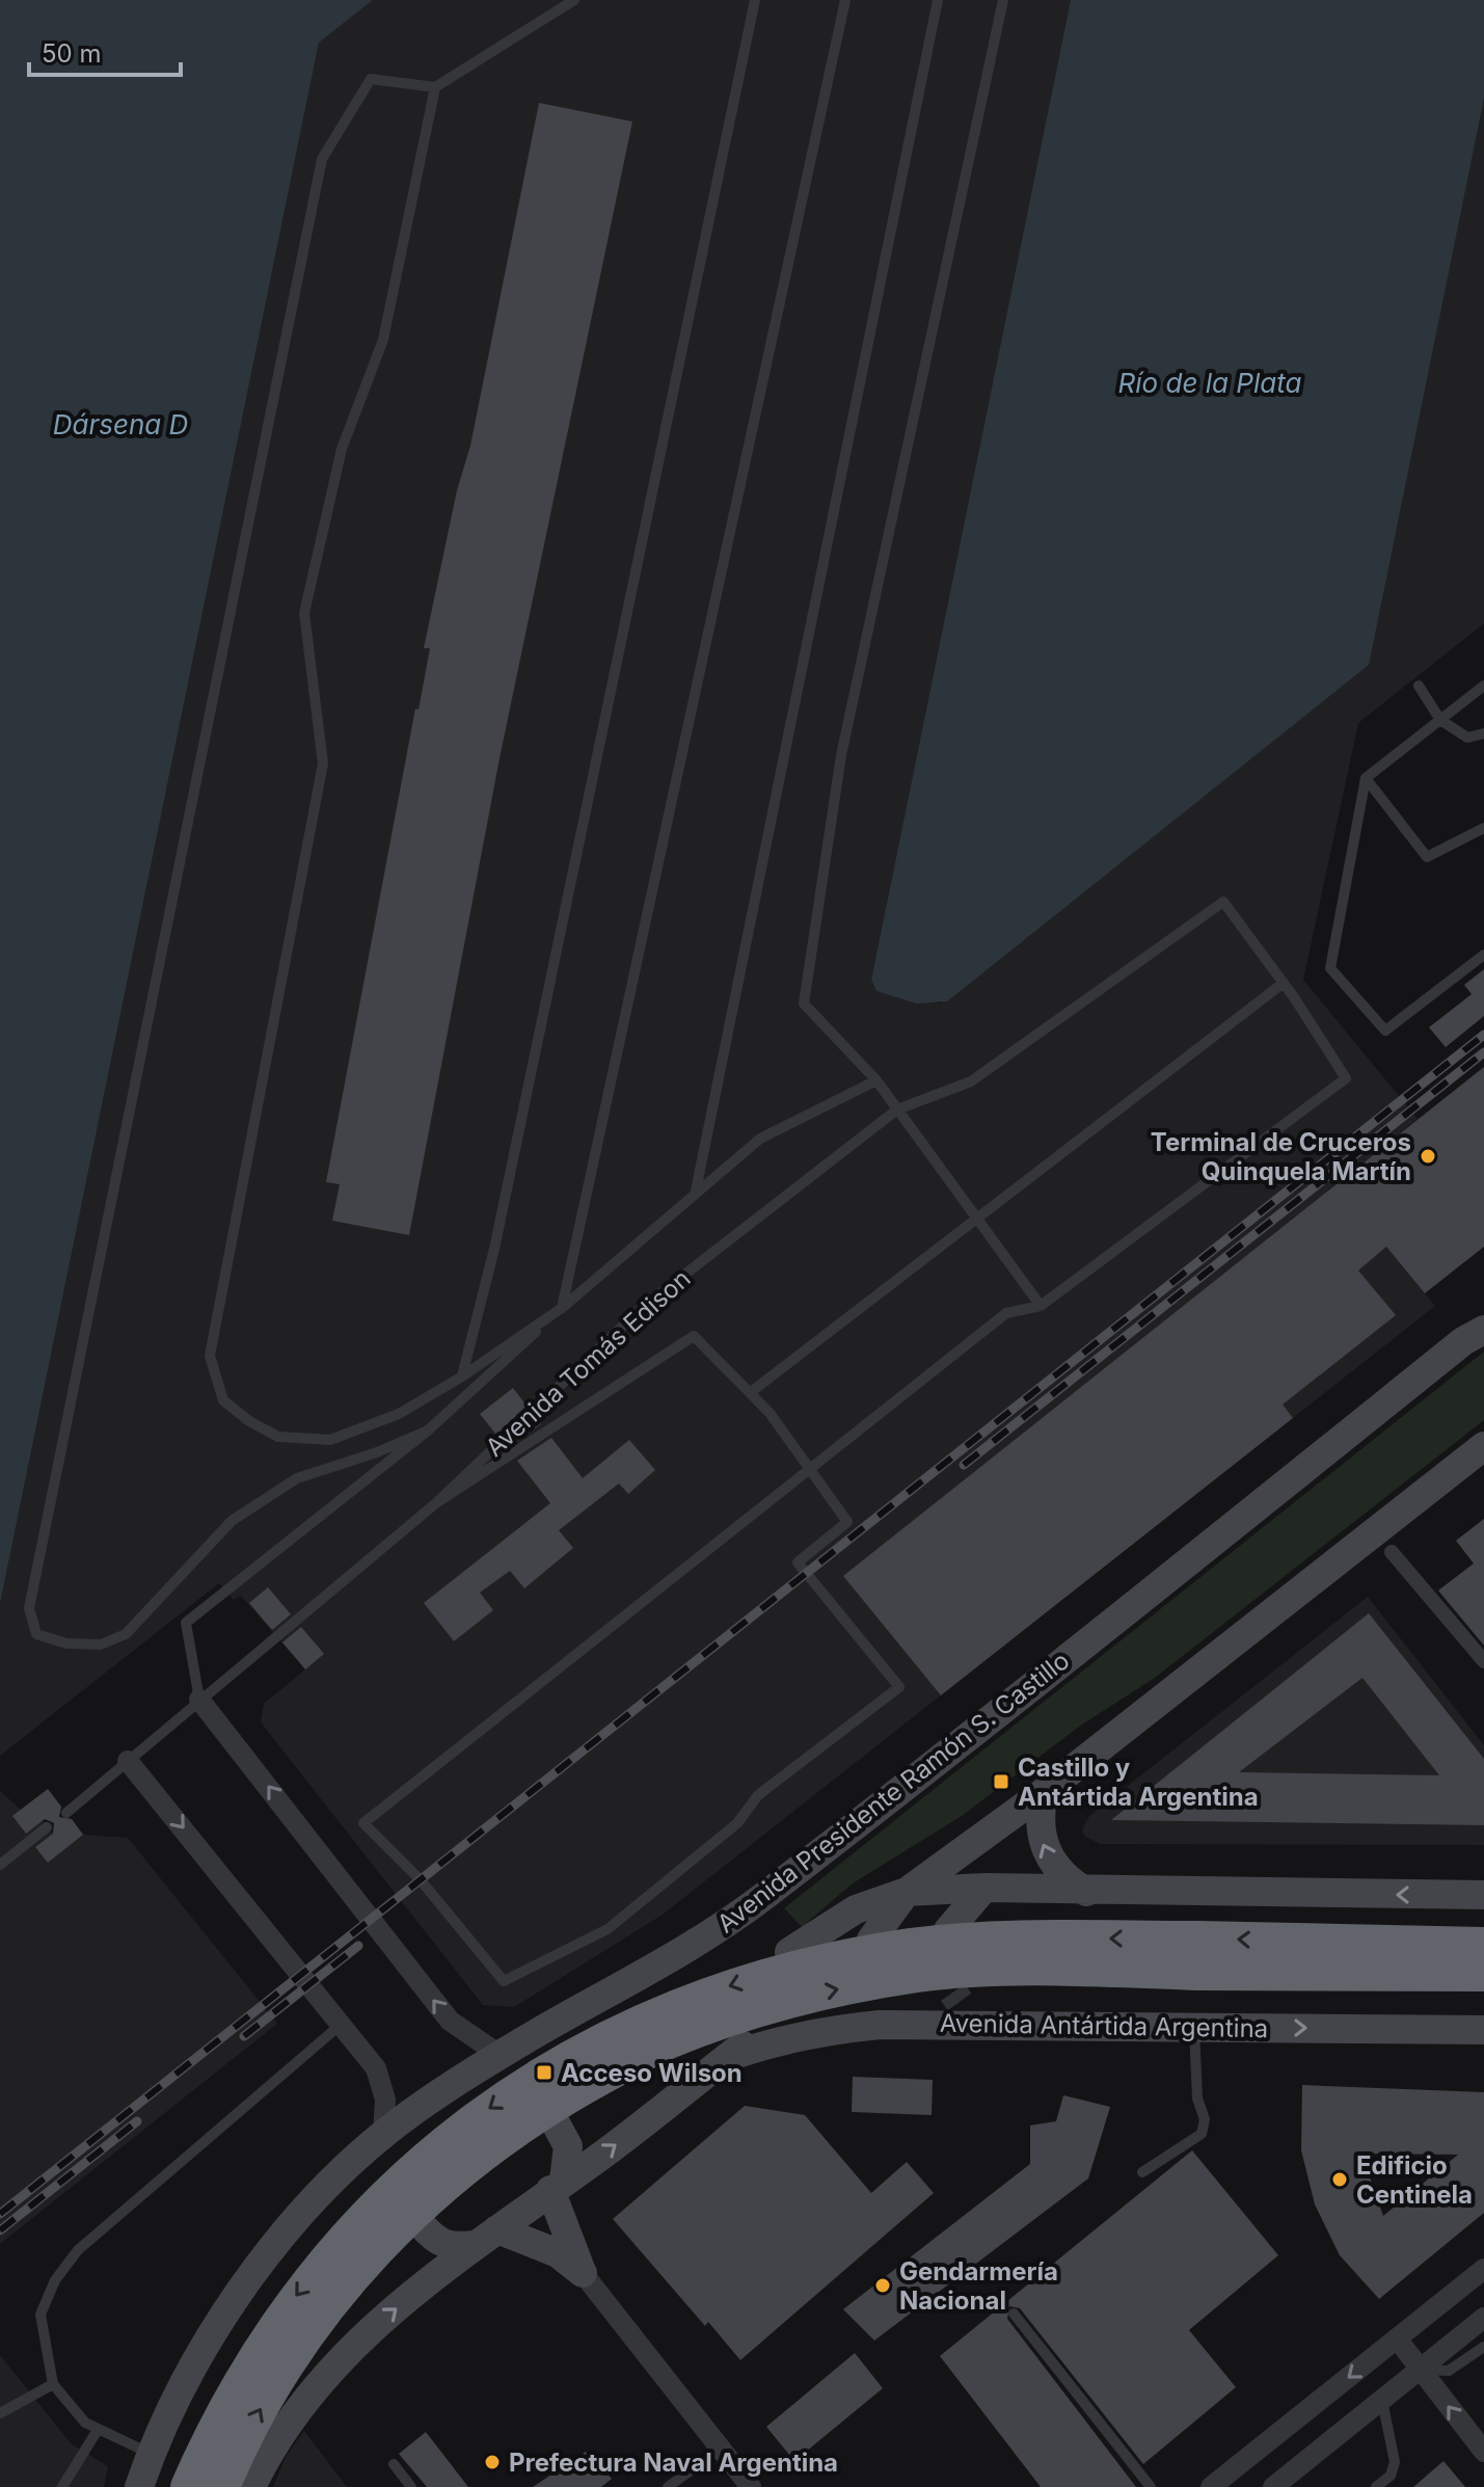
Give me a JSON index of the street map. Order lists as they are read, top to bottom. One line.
{"streets":{"main road":["Avenida Presidente Ramón S. Castillo","Avenida Antártida Argentina"],"lane":["Avenida Tomás Edison"]},"water":["Río de la Plata","Dársena D"],"places":{"other":["Terminal de Cruceros Quinquela Martín","Edificio Centinela","Gendarmería Nacional","Prefectura Naval Argentina"],"transit":["Castillo y Antártida Argentina","Acceso Wilson"]},"scale_bar":"50 m"}
